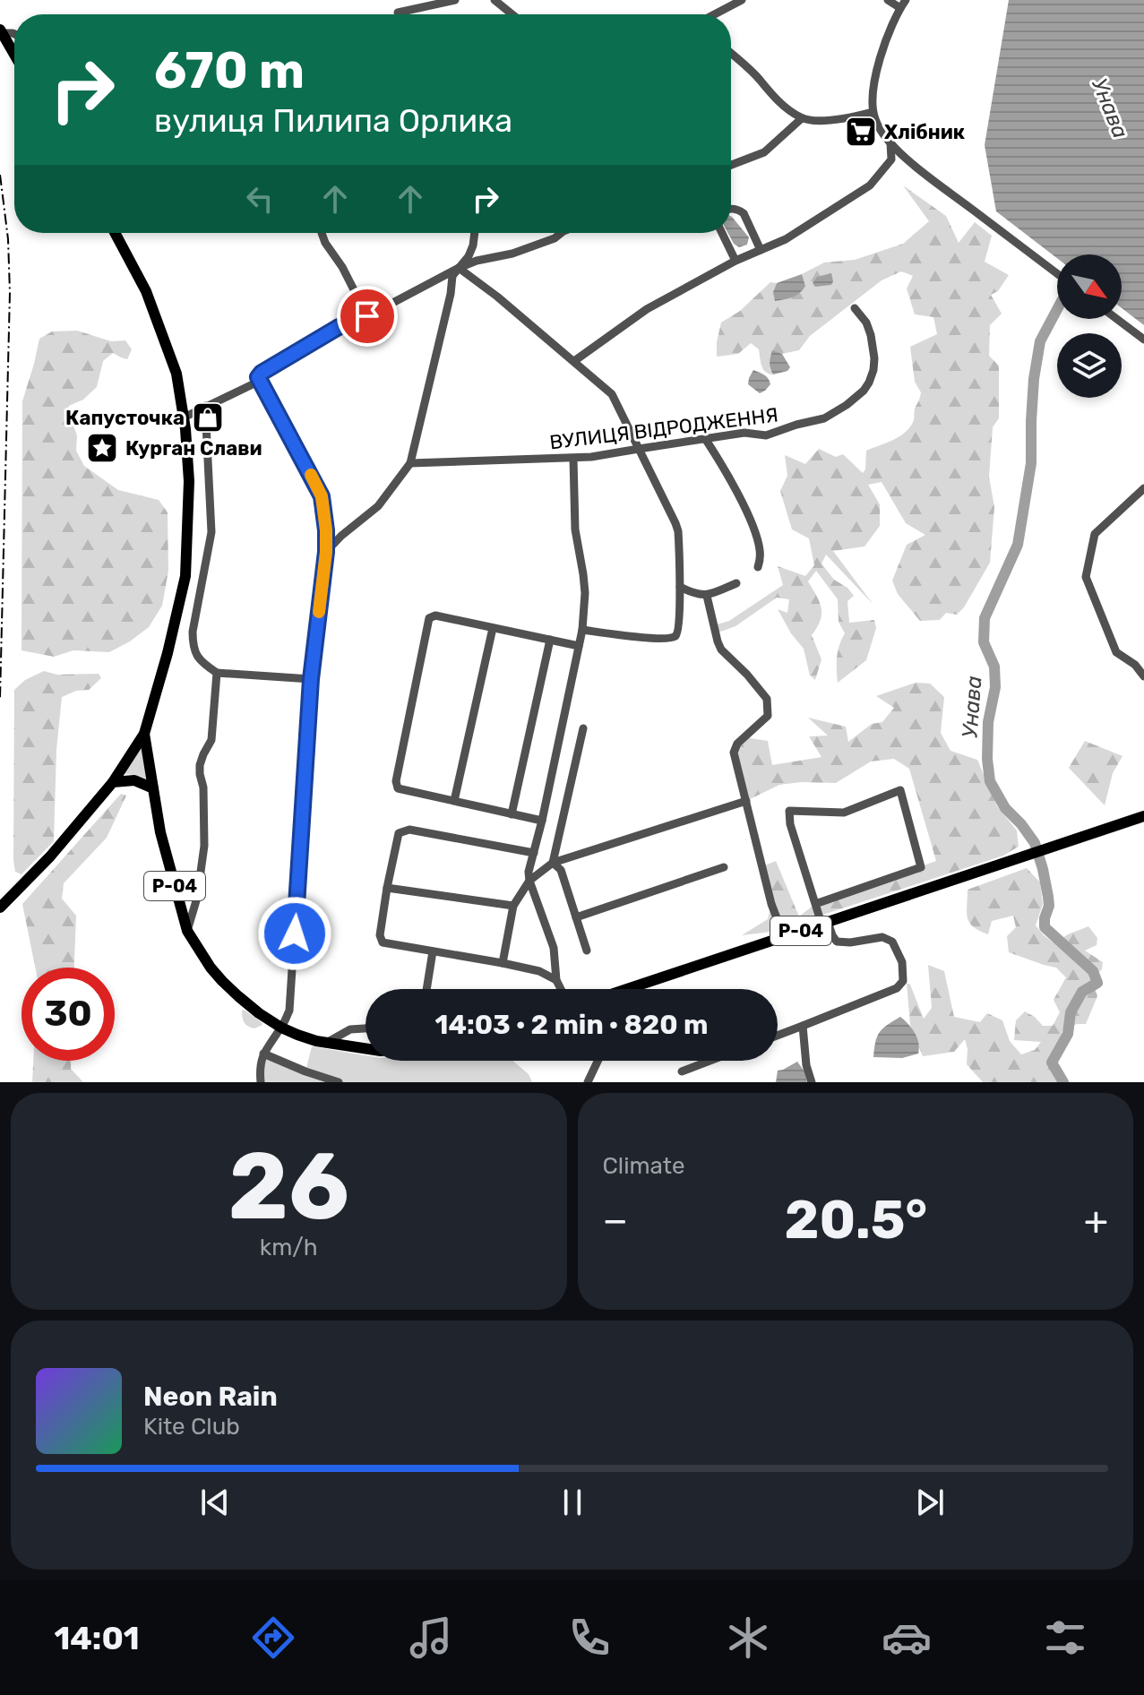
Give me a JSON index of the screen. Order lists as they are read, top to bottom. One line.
{"streets":{"main road":["Р-04"],"street":["ВУЛИЦЯ ВІДРОДЖЕННЯ"]},"water":["Унава"],"places":{"supermarket":["Хлібник"],"shop":["Капусточка"],"place":["Курган Слави"]},"north":"bottom right","page":{"turn":["670 m","вулиця Пилипа Орлика"],"limit":"30","trip":"14:03 · 2 min · 820 m","tile":[["26","km/h"],"Climate"],"heat":["−","20.5°","+"],"song":["Neon Rain","Kite Club"],"tabs":"14:01"}}
